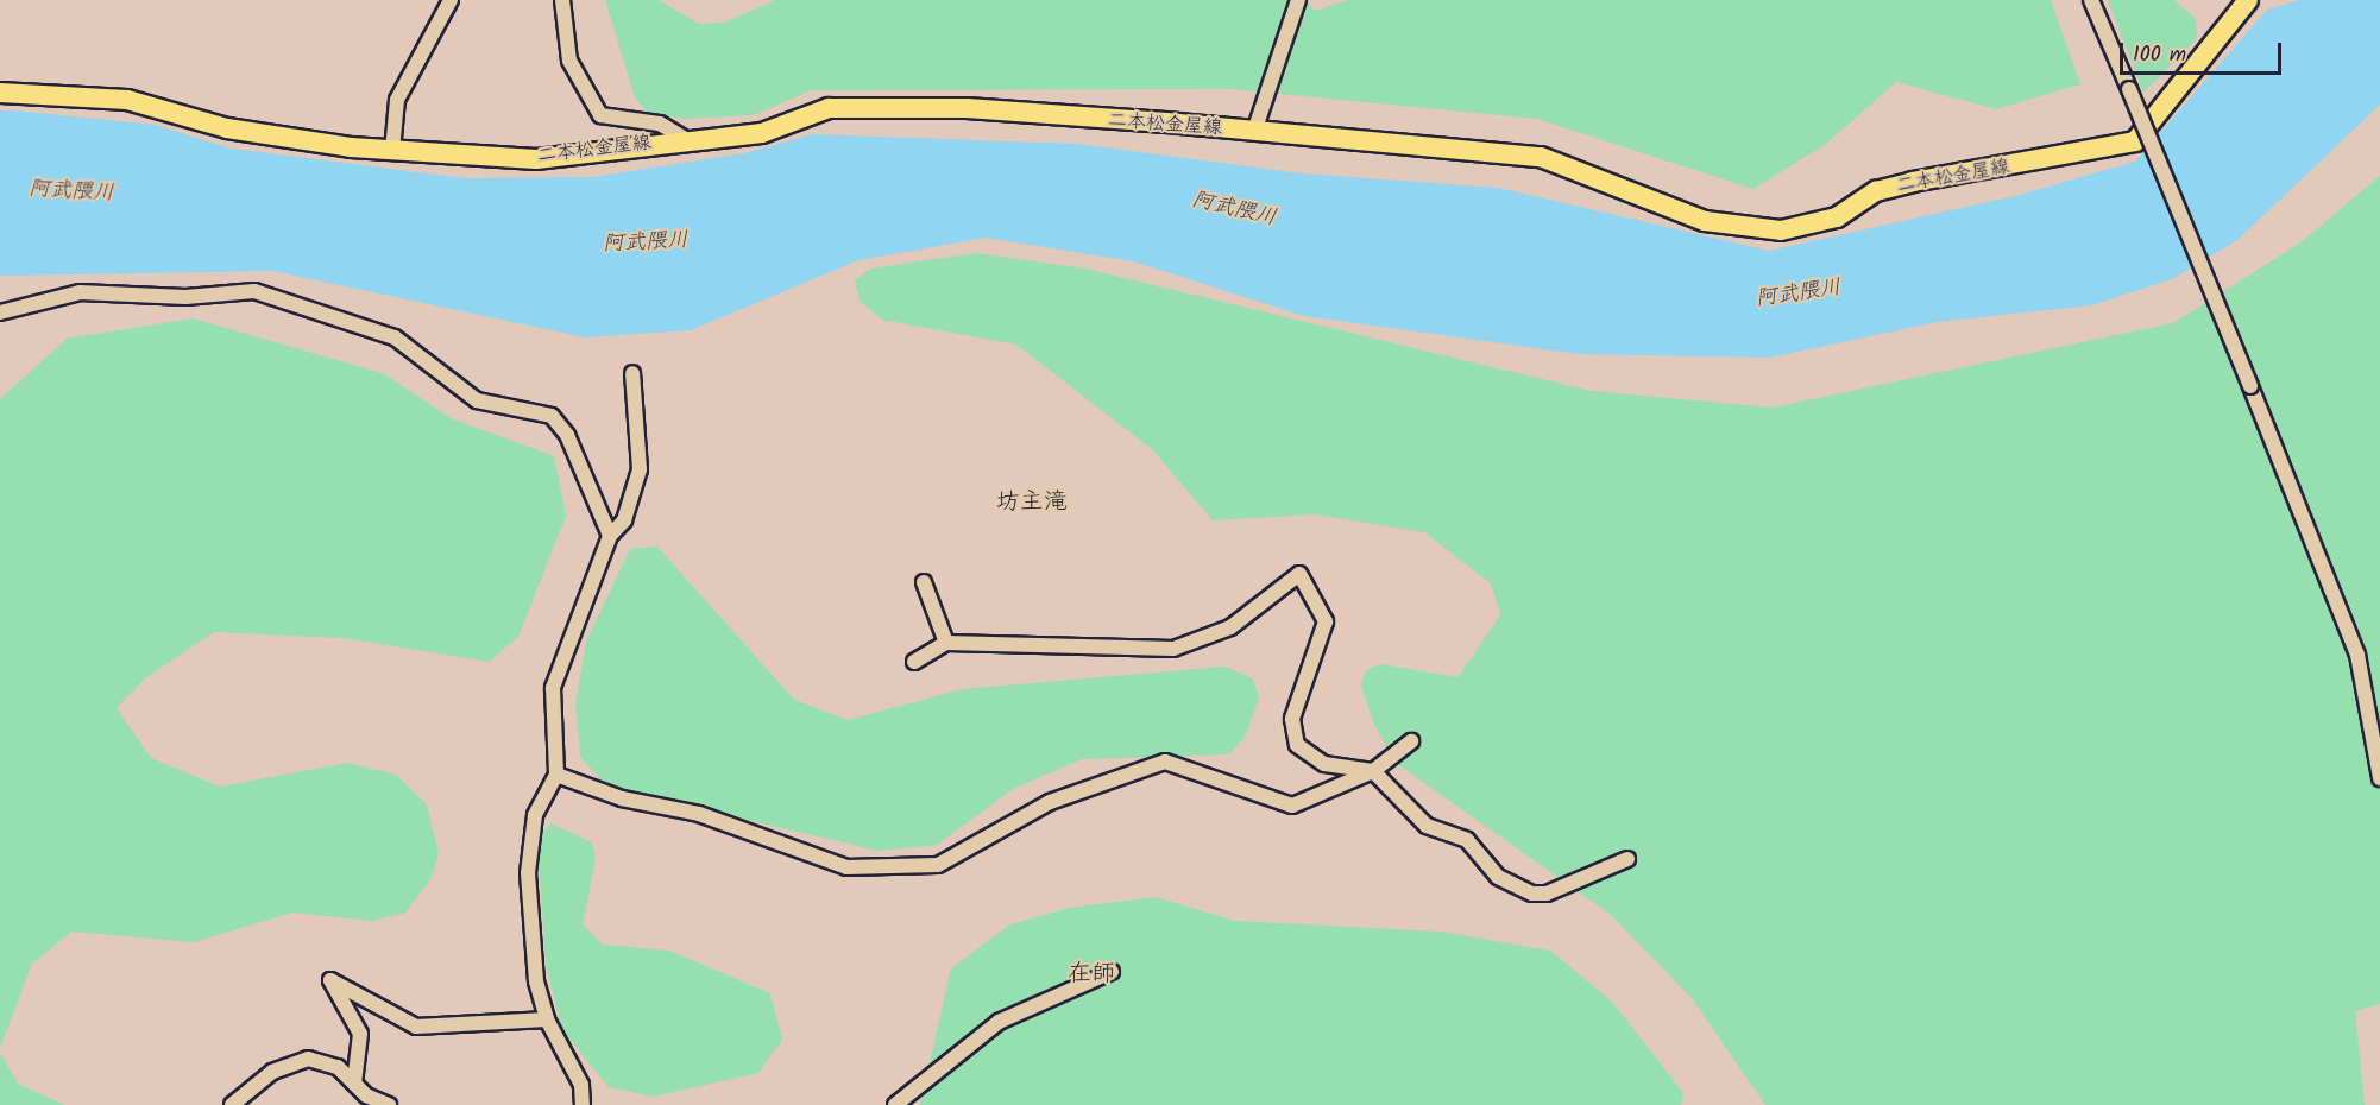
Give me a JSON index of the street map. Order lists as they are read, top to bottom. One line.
{"streets":{"main road":["二本松金屋線"]},"districts":["坊主滝","在師"],"water":["阿武隈川"],"scale_bar":"100 m"}
